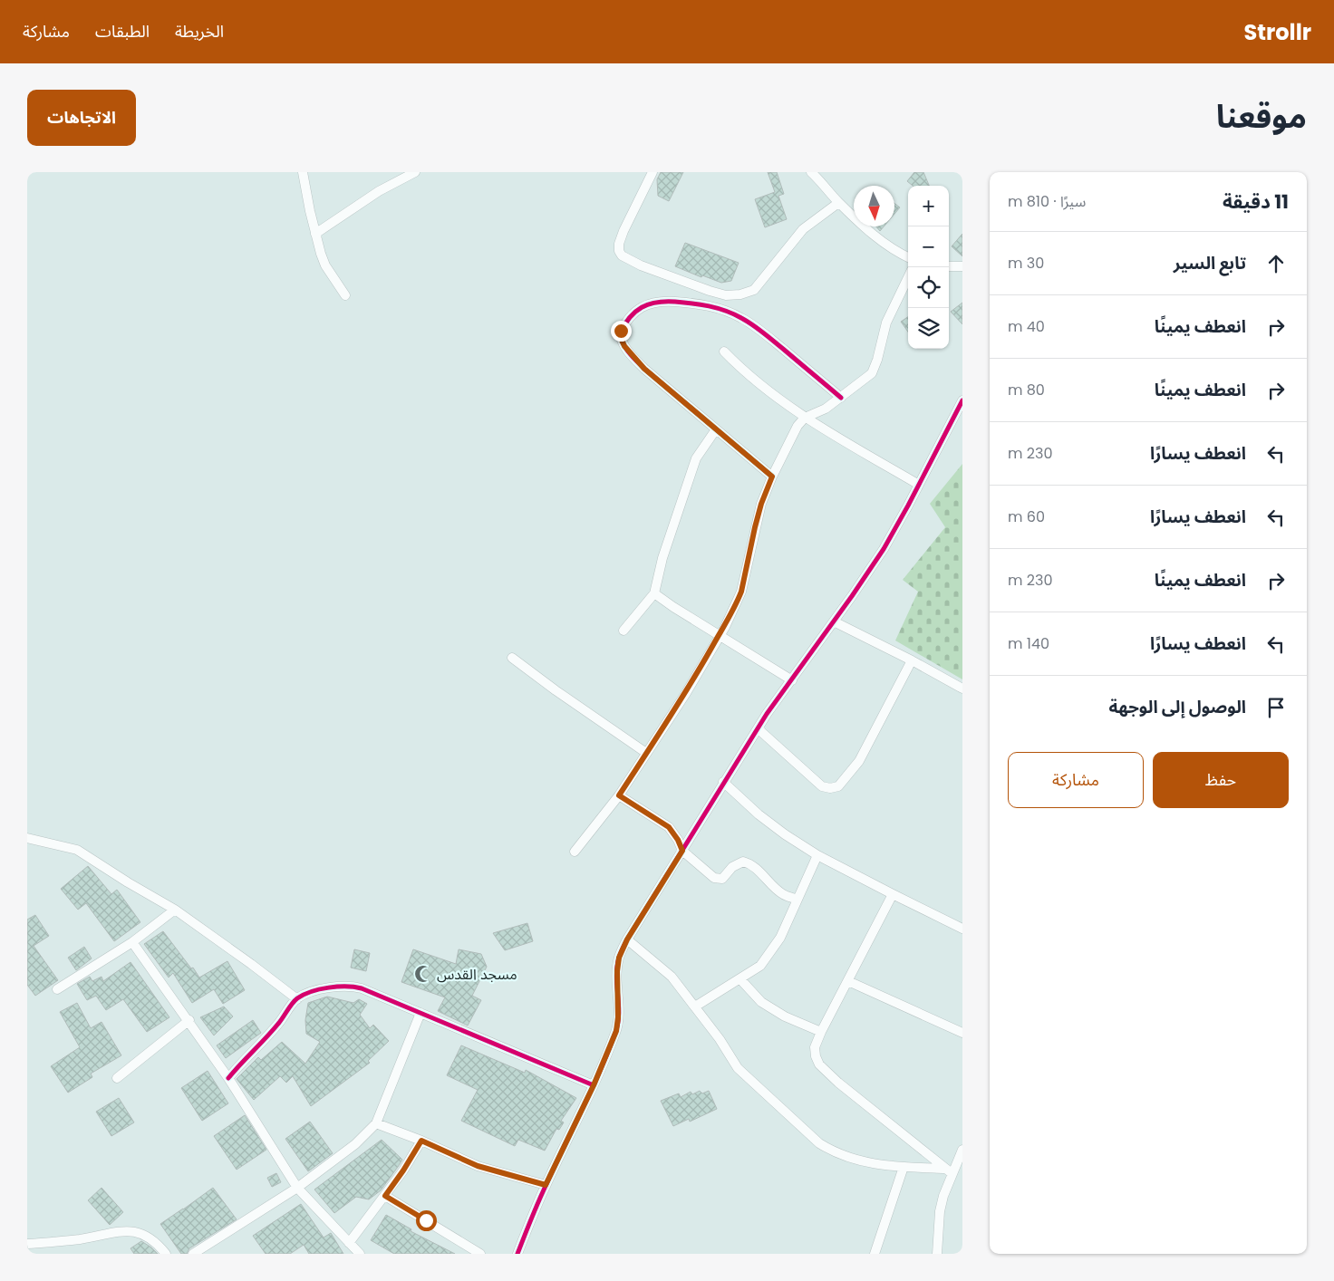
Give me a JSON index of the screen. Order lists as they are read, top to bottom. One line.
{"places":{"mosque":["مسجد القدس"]},"north":"bottom","page":{"header":"Strollr","nav":["الخريطة","الطبقات","مشاركة"],"title":"موقعنا","buttons":["الاتجاهات",["حفظ","مشاركة"]],"heading":["11 دقيقة","سيرًا · 810 m"],"map_buttons":["+","−"],"list":[["تابع السير","30 m"],["انعطف يمينًا","40 m"],["انعطف يمينًا","80 m"],["انعطف يسارًا","230 m"],["انعطف يسارًا","60 m"],["انعطف يمينًا","230 m"],["انعطف يسارًا","140 m"],"الوصول إلى الوجهة"]}}
